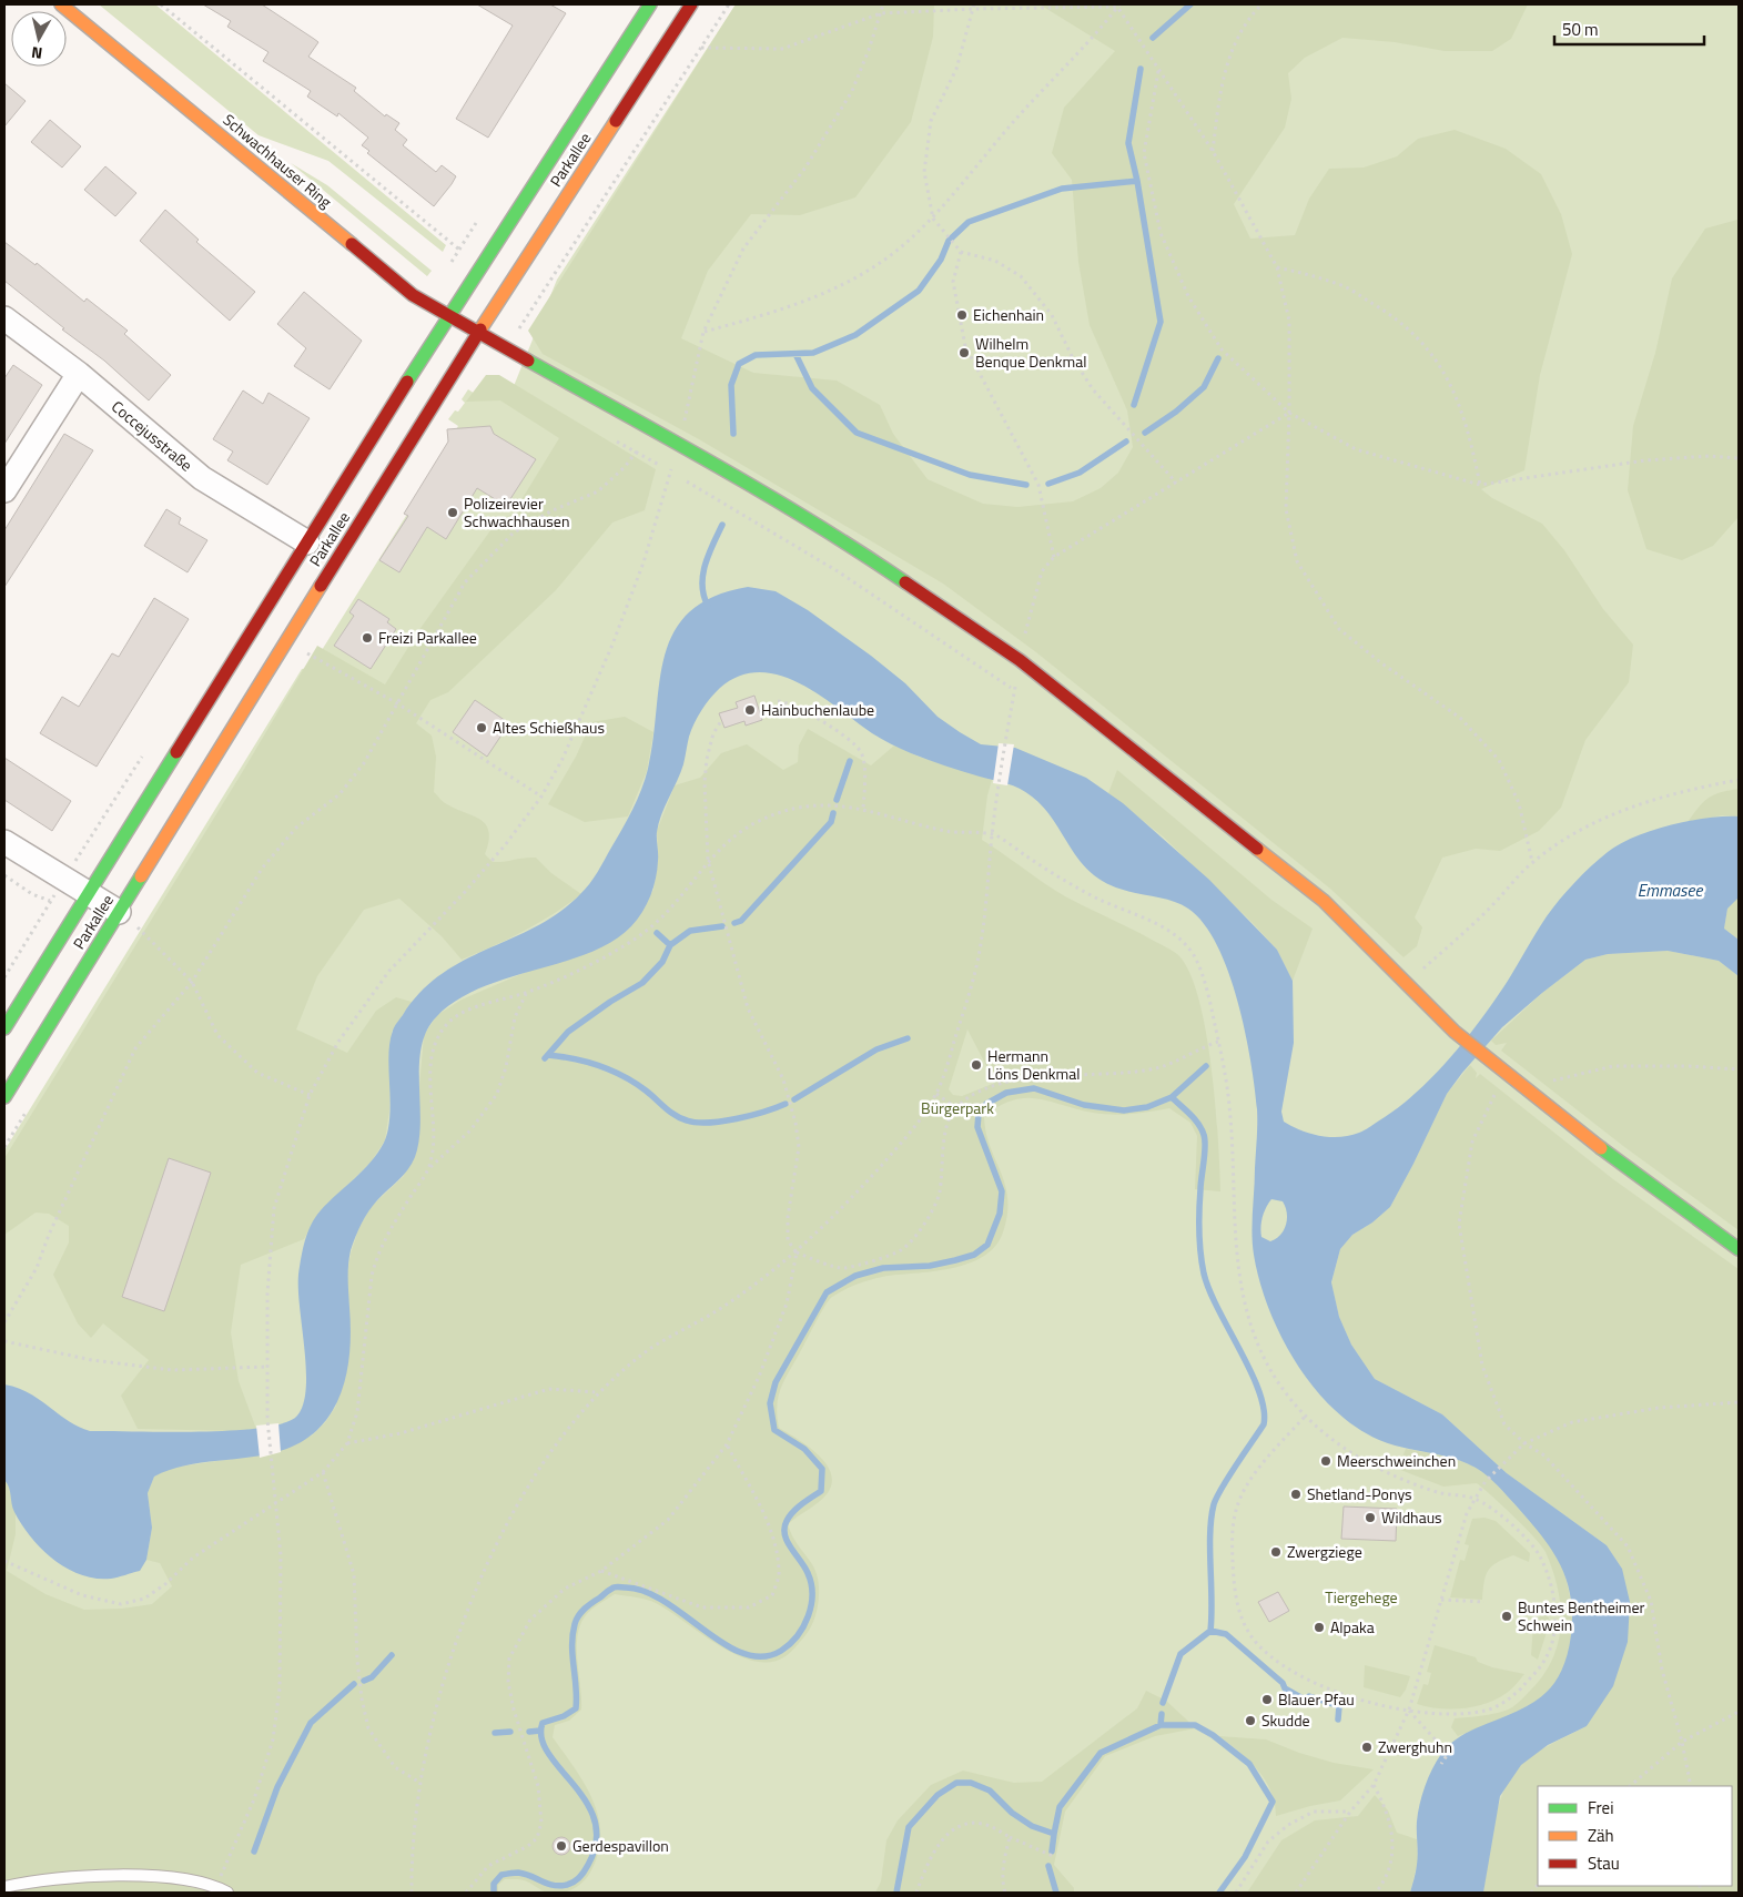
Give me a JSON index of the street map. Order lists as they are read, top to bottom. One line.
{"streets":{"main road":["Parkallee","Schwachhauser Ring"],"street":["Coccejusstraße"]},"crossings":[["Parkallee","Schwachhauser Ring"],["Parkallee","Coccejusstraße"]],"water":["Emmasee"],"parks":["Bürgerpark","Tiergehege"],"places":["Eichenhain","Wilhelm Benque Denkmal","Polizeirevier Schwachhausen","Freizi Parkallee","Hainbuchenlaube","Altes Schießhaus","Hermann Löns Denkmal","Meerschweinchen","Shetland-Ponys","Wildhaus","Zwergziege","Buntes Bentheimer Schwein","Alpaka","Blauer Pfau","Skudde","Zwerghuhn","Gerdespavillon"],"legend":["Frei","Zäh","Stau"],"scale_bar":"50 m","north":"bottom"}
